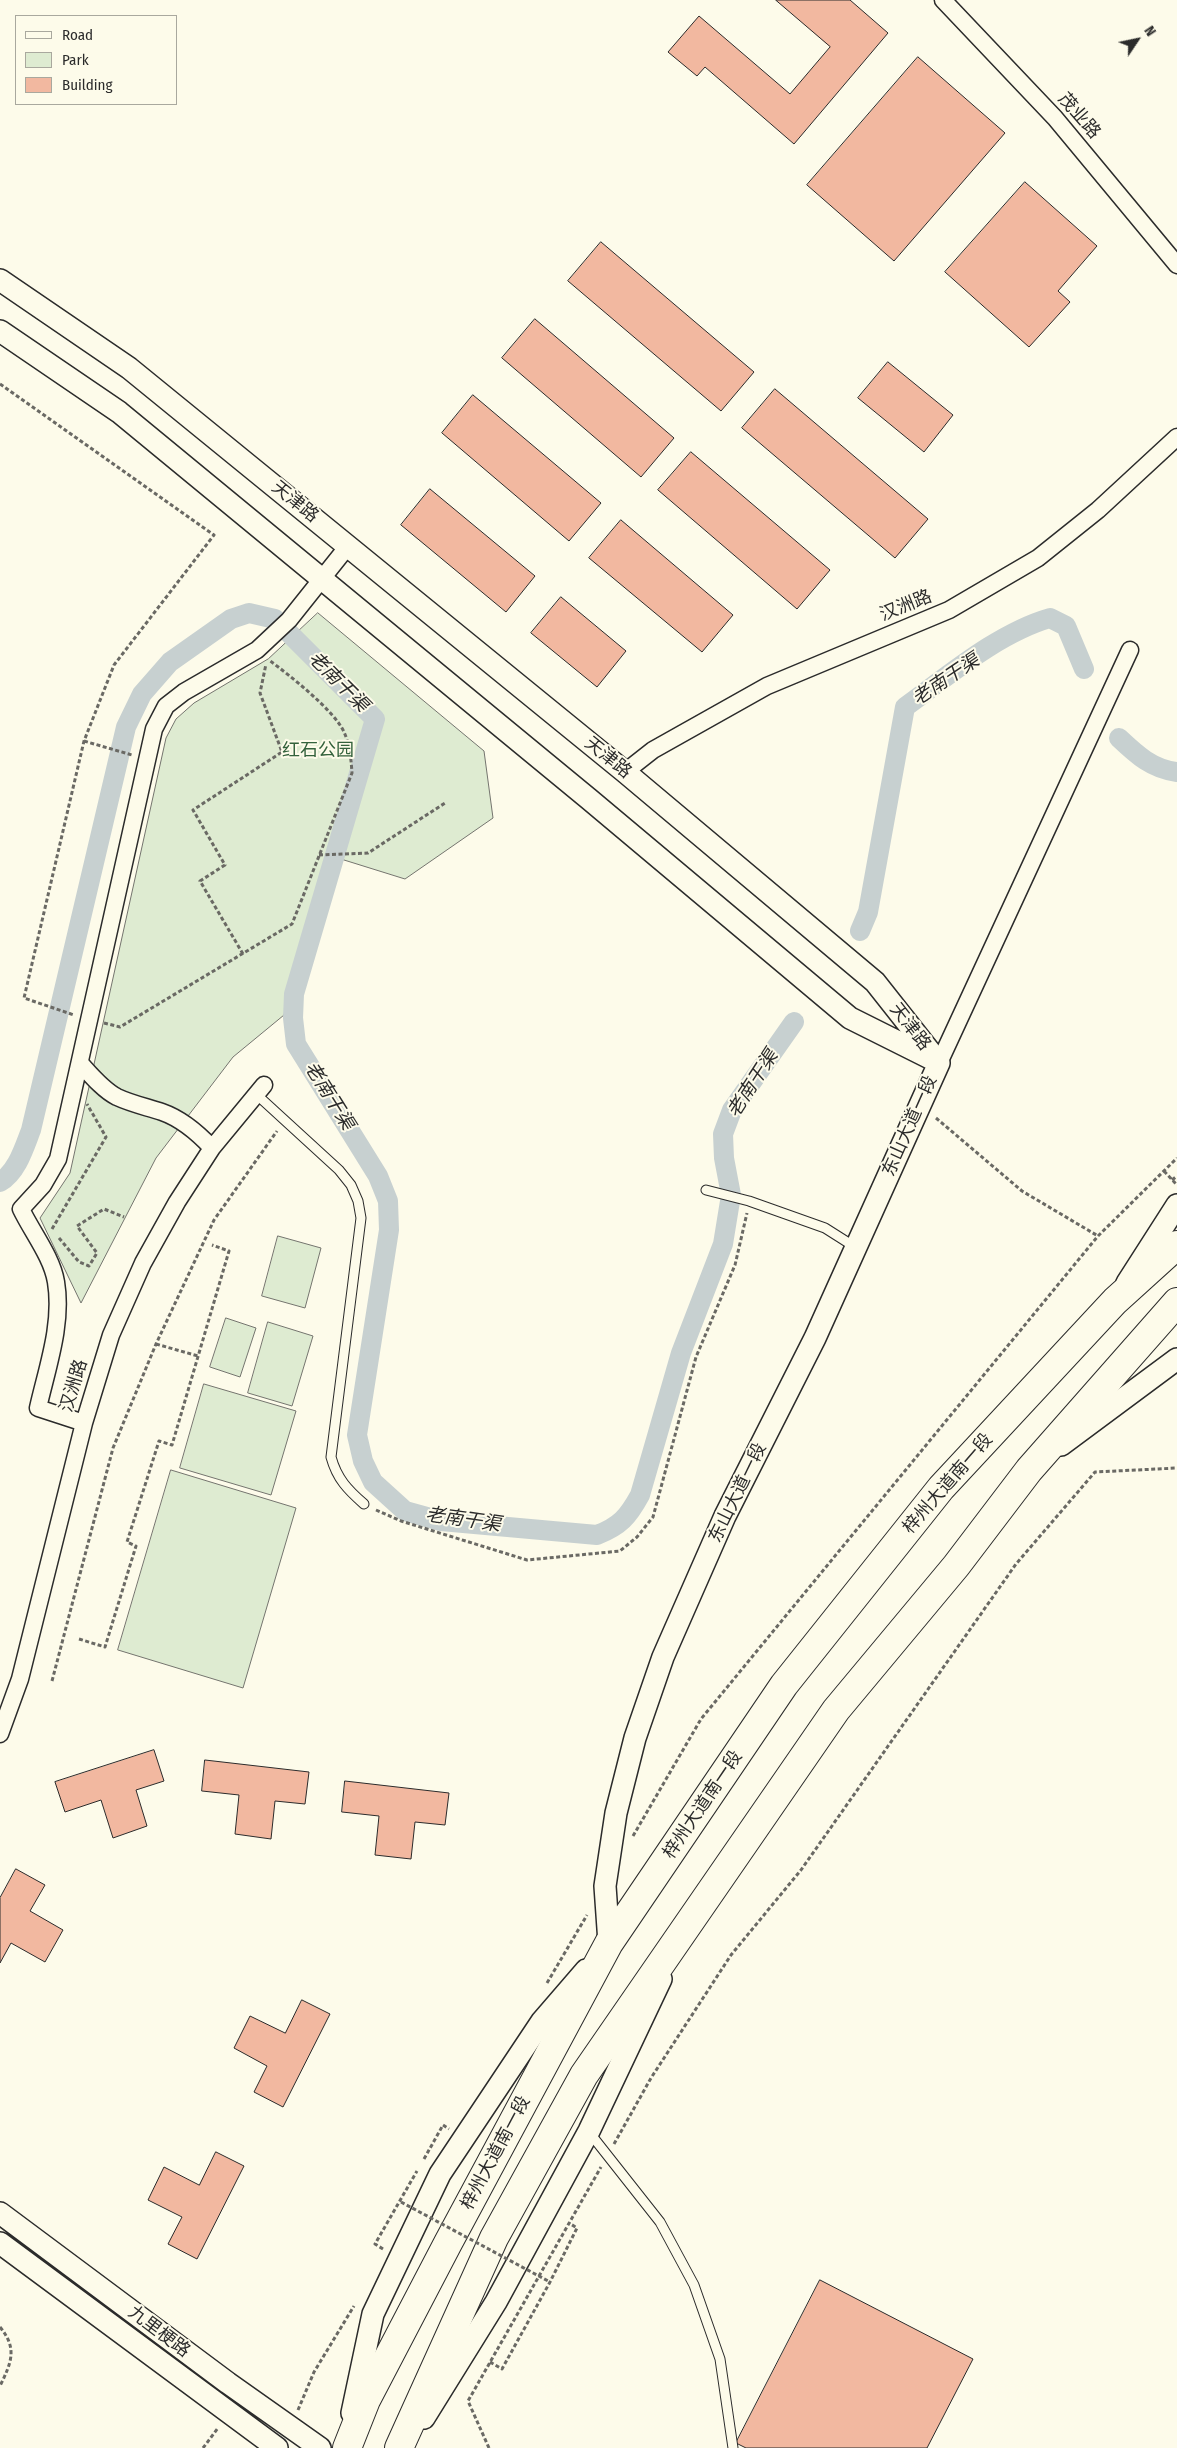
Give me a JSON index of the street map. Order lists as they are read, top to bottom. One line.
{"streets":{"highway":["梓州大道南一段"],"street":["茂业路","天津路","汉洲路","东山大道一段","九里梗路"]},"crossings":[["天津路","汉洲路"],["天津路","东山大道一段"],["东山大道一段","梓州大道南一段"]],"water":["老南干渠"],"parks":["红石公园"],"legend":["Road","Park","Building"],"north":"top right"}
